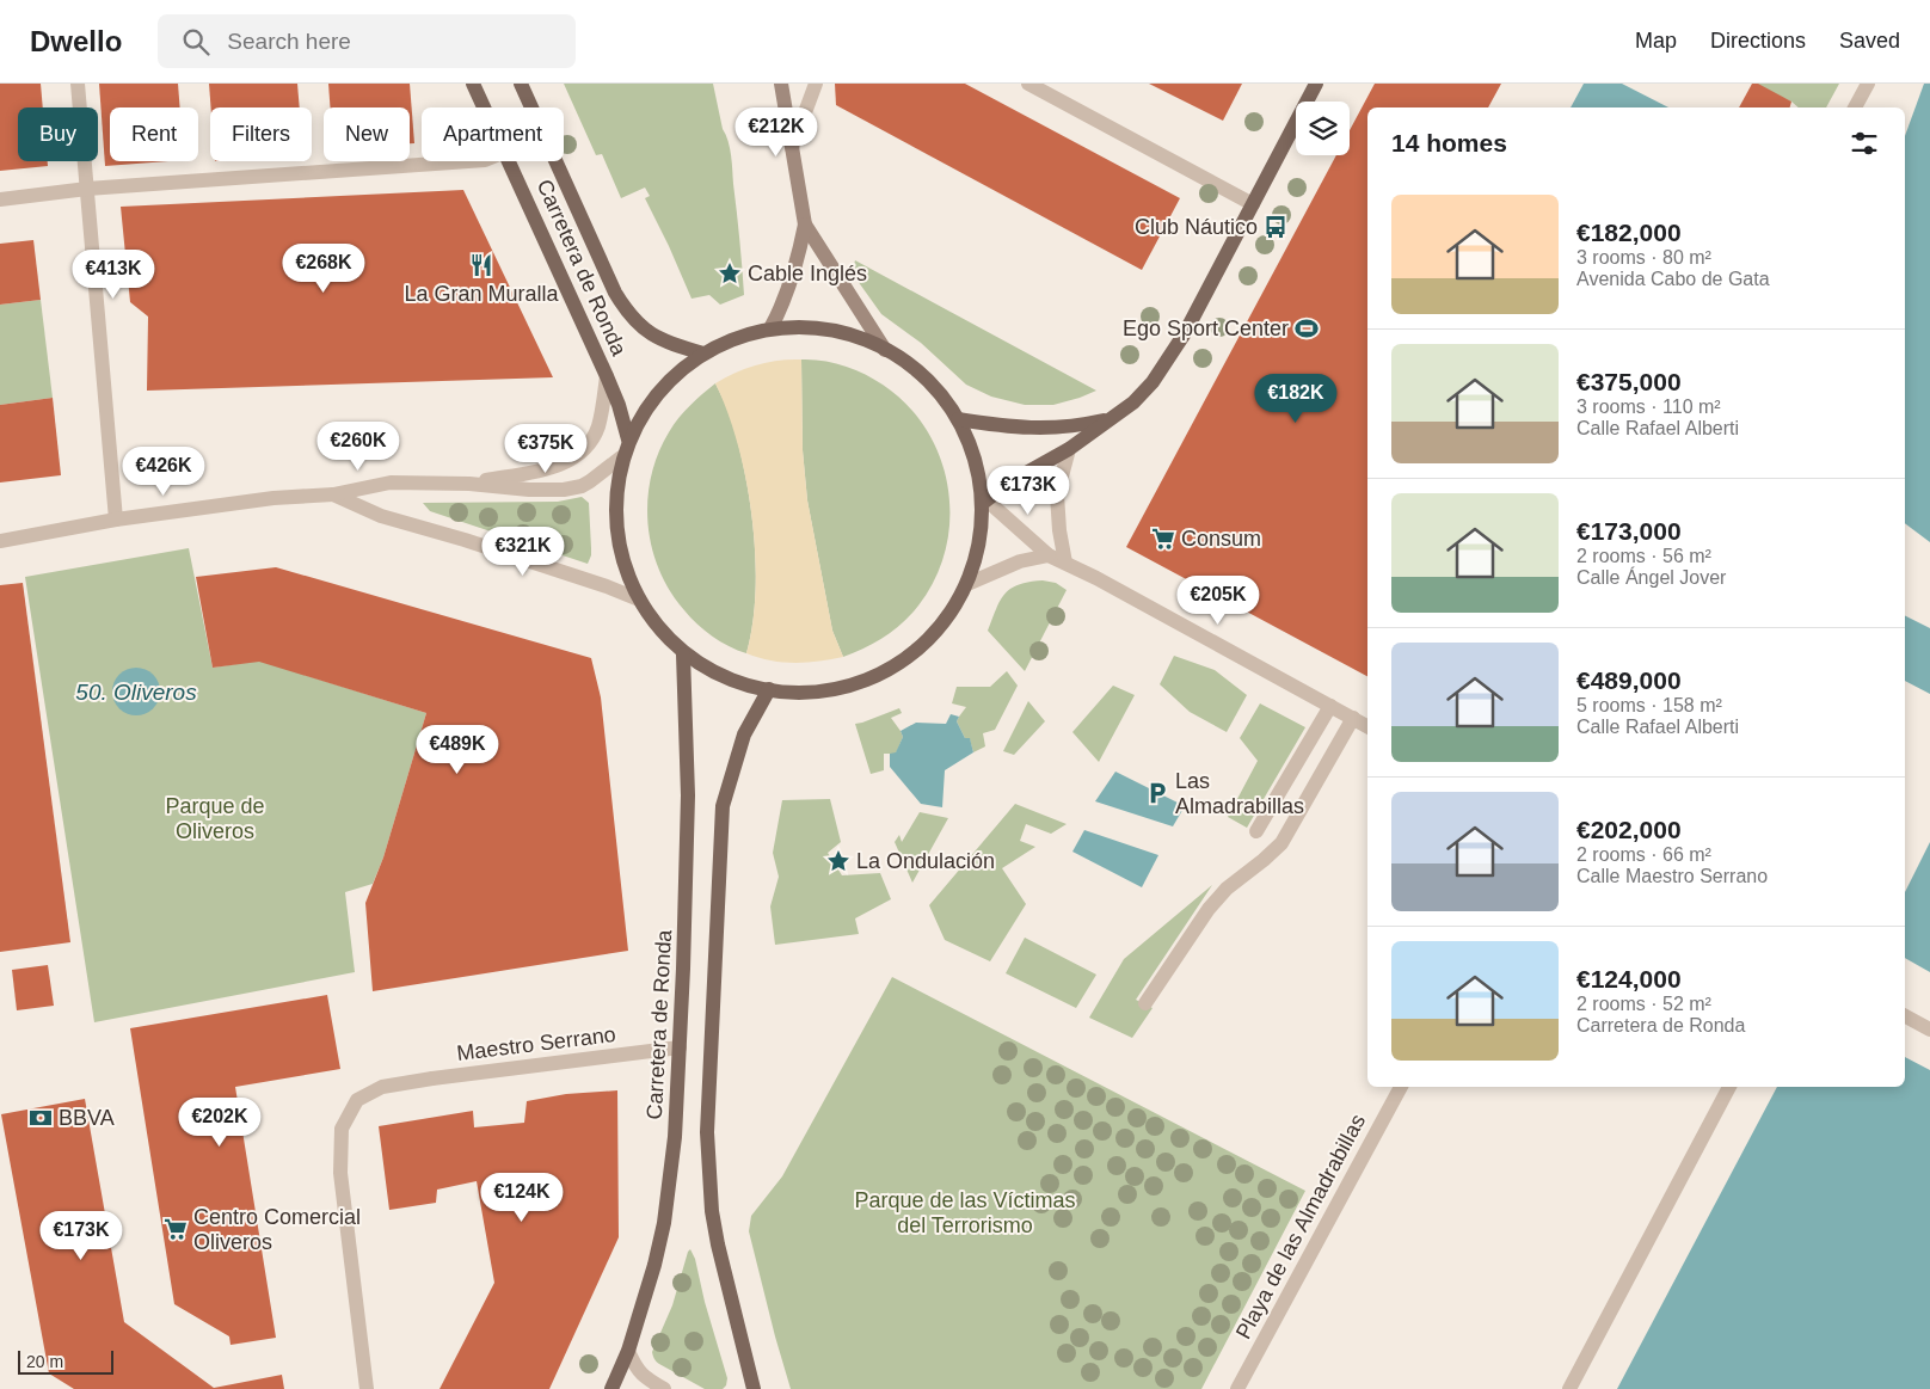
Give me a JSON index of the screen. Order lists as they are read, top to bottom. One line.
{"streets":{"main road":["Carretera de Ronda"],"street":["Maestro Serrano","Playa de las Almadrabillas"]},"crossings":[["Carretera de Ronda","Maestro Serrano"]],"water":["50. Oliveros"],"parks":["Parque de Oliveros","Parque de las Víctimas del Terrorismo"],"places":{"bus stop":["Club Náutico"],"restaurant":["La Gran Muralla"],"place":["Cable Inglés","La Ondulación"],"sports":["Ego Sport Center"],"supermarket":["Consum","Centro Comercial Oliveros"],"parking":["Las Almadrabillas"],"bank":["BBVA"]},"scale_bar":"20 m","page":{"header":"Dwello","search":"Search here","nav":["Map","Directions","Saved"],"price":["€212K","€268K","€413K","€182K","€260K","€375K","€426K","€173K","€321K","€205K","€489K","€202K","€124K","€173K"],"chip":["Buy","Rent","Filters","New","Apartment"],"heading":"14 homes","list":[{"name":"€182,000","note":"3 rooms · 80 m² · Avenida Cabo de Gata"},{"name":"€375,000","note":"3 rooms · 110 m² · Calle Rafael Alberti"},{"name":"€173,000","note":"2 rooms · 56 m² · Calle Ángel Jover"},{"name":"€489,000","note":"5 rooms · 158 m² · Calle Rafael Alberti"},{"name":"€202,000","note":"2 rooms · 66 m² · Calle Maestro Serrano"},{"name":"€124,000","note":"2 rooms · 52 m² · Carretera de Ronda"}],"scale":"20 m"}}
